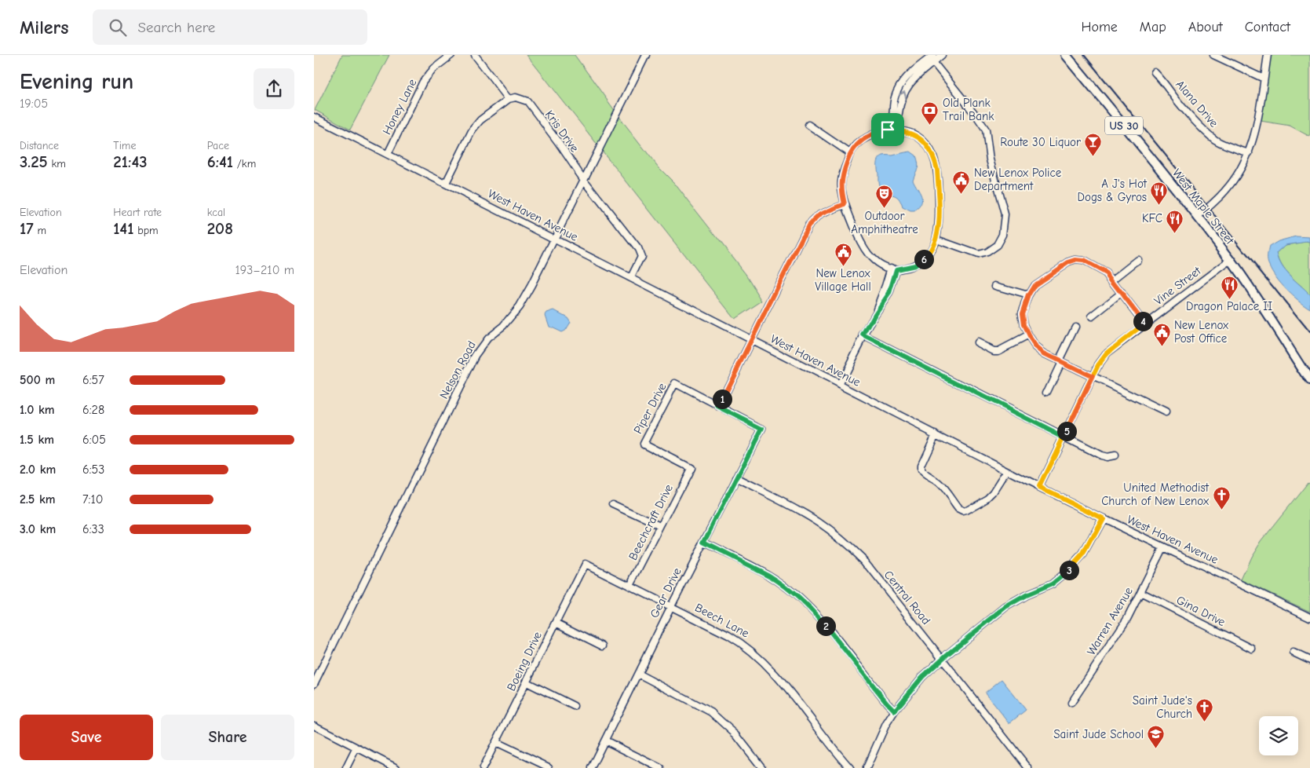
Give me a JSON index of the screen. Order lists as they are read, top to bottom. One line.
{"streets":{"main road":["US 30","West Maple Street"],"street":["Alana Drive","Honey Lane","Kris Drive","West Haven Avenue","Vine Street","Nelson Road","Piper Drive","Beechcraft Drive","Gear Drive","Central Road","Gina Drive","Beech Lane","Warren Avenue","Boeing Drive"]},"crossings":[["Honey Lane","West Haven Avenue"],["Kris Drive","West Haven Avenue"],["Kris Drive","Nelson Road"],["West Maple Street","Vine Street"],["West Haven Avenue","Vine Street"],["West Haven Avenue","Nelson Road"],["West Haven Avenue","Warren Avenue"],["Piper Drive","Beechcraft Drive"],["Piper Drive","Gear Drive"],["Beechcraft Drive","Beech Lane"],["Gear Drive","Central Road"],["Gear Drive","Beech Lane"],["Gina Drive","Warren Avenue"],["Beech Lane","Boeing Drive"]],"places":{"bank":["Old Plank Trail Bank"],"bar":["Route 30 Liquor"],"public building":["New Lenox Police Department","New Lenox Village Hall","New Lenox Post Office"],"restaurant":["A J's Hot Dogs & Gyros","KFC","Dragon Palace II"],"theatre":["Outdoor Amphitheatre"],"church":["United Methodist Church of New Lenox","Saint Jude's Church"],"school or university":["Saint Jude School"]},"page":{"header":"Milers","search":"Search here","nav":["Home","Map","About","Contact"],"heading":["Evening run","19:05"],"stats":[["Distance","3.25 km"],["Time","21:43"],["Pace","6:41 /km"],["Elevation","17 m"],["Heart rate","141 bpm"],["kcal","208"]],"pins":["6","4","1","5","3","2"],"chart":["Elevation","193–210 m"],"list":[{"name":"500 m","note":"6:57"},{"name":"1.0 km","note":"6:28"},{"name":"1.5 km","note":"6:05"},{"name":"2.0 km","note":"6:53"},{"name":"2.5 km","note":"7:10"},{"name":"3.0 km","note":"6:33"}],"buttons":["Save","Share"]}}
